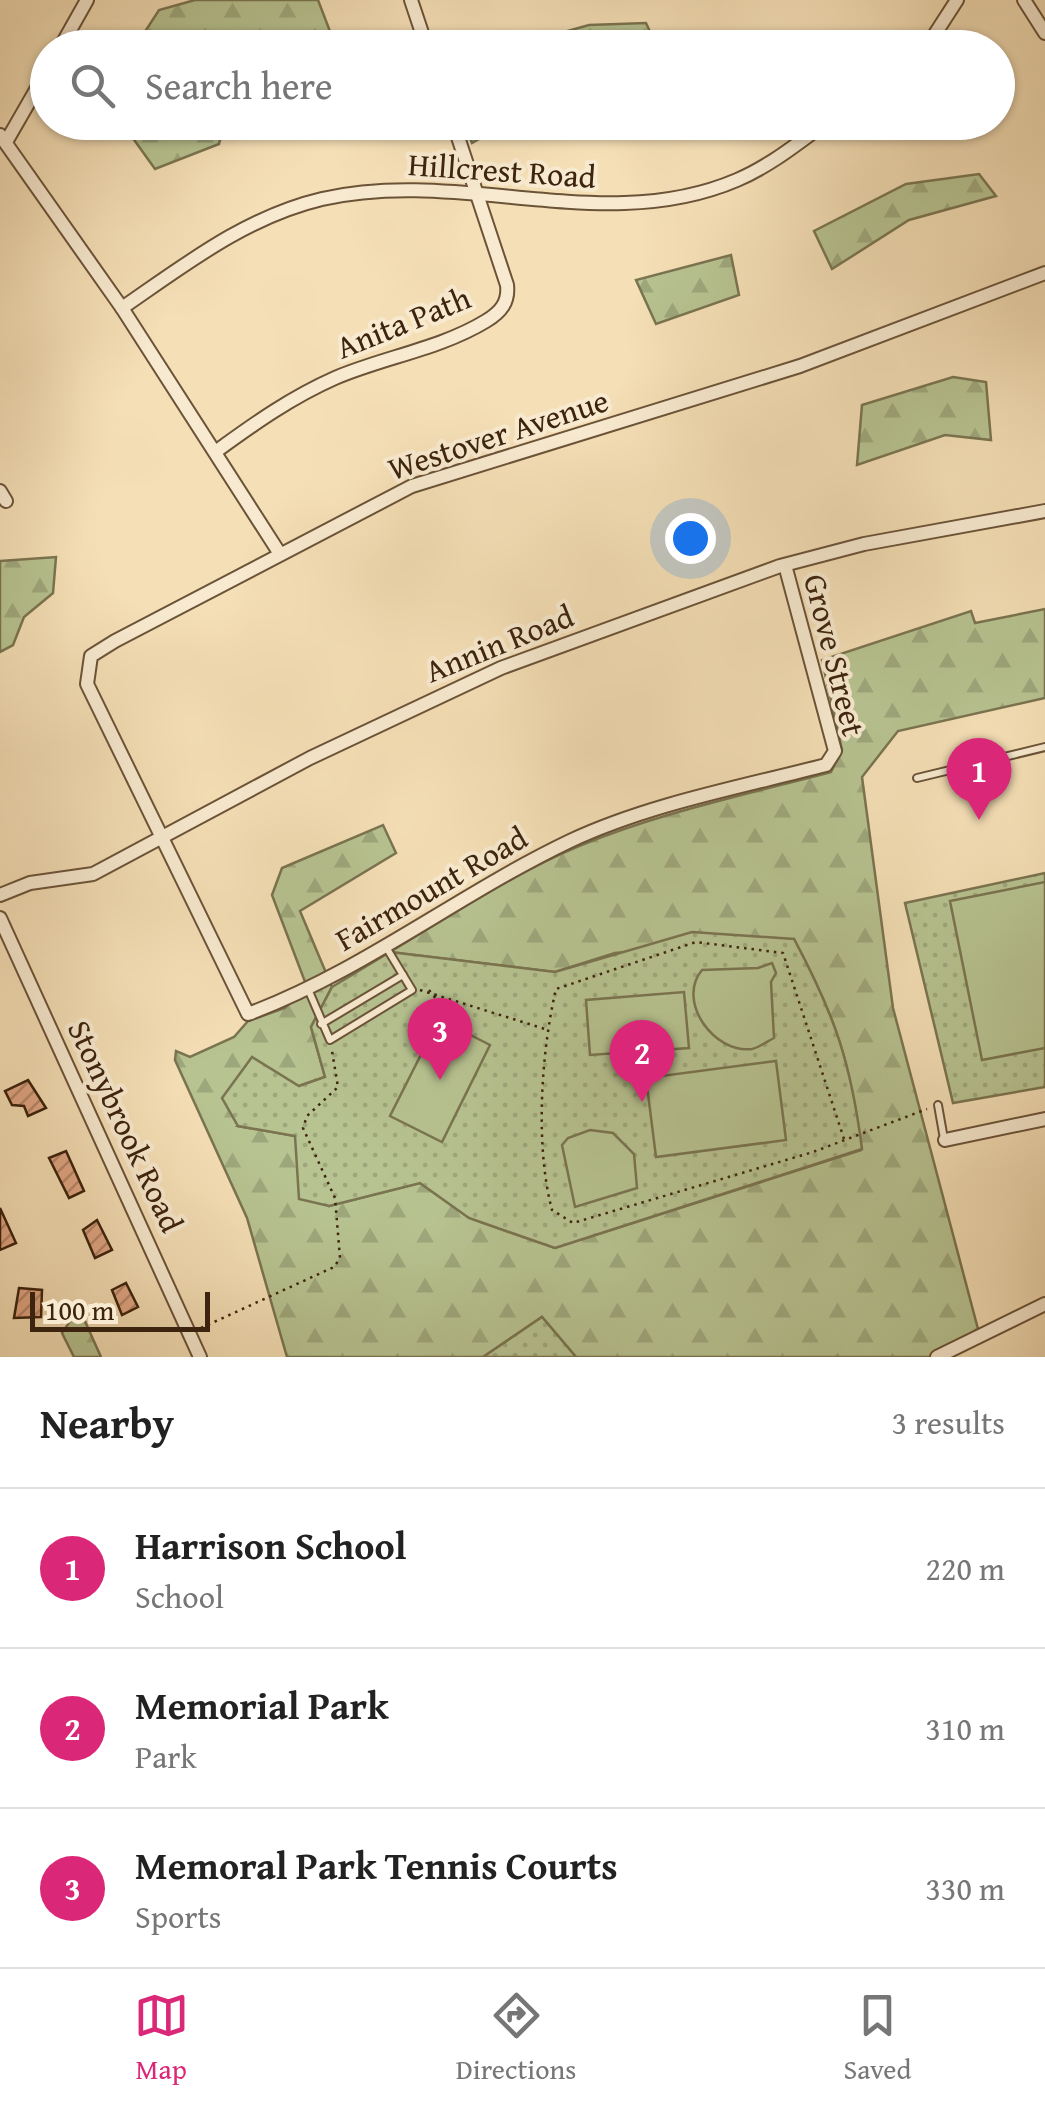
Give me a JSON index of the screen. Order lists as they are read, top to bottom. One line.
{"streets":{"street":["Hillcrest Road","Anita Path","Westover Avenue","Annin Road","Grove Street","Fairmount Road","Stonybrook Road"]},"crossings":[["Hillcrest Road","Anita Path"],["Westover Avenue","Annin Road"],["Westover Avenue","Fairmount Road"],["Annin Road","Grove Street"],["Annin Road","Fairmount Road"],["Grove Street","Fairmount Road"]],"scale_bar":"100 m","page":{"search":"Search here","pins":["1","3","2"],"scale":"100 m","heading":["Nearby","3 results"],"list":[{"mark":"1","name":"Harrison School","note":"School","value":"220 m"},{"mark":"2","name":"Memorial Park","note":"Park","value":"310 m"},{"mark":"3","name":"Memoral Park Tennis Courts","note":"Sports","value":"330 m"}],"nav":["Map","Directions","Saved"]}}
